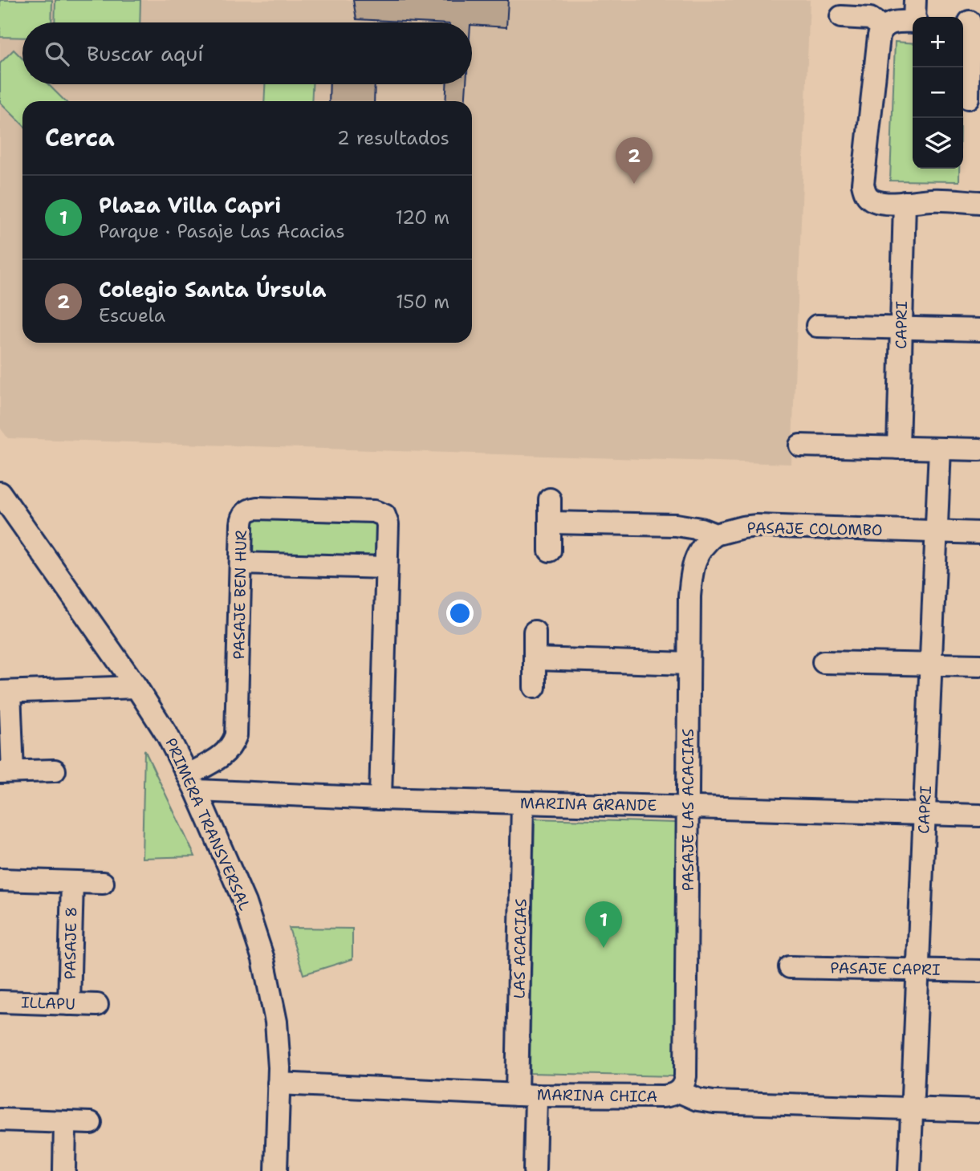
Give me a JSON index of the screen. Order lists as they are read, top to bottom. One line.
{"streets":{"street":["CAPRI","PASAJE COLOMBO","PASAJE BEN HUR","MARINA GRANDE","PASAJE LAS ACACIAS","PRIMERA TRANSVERSAL","PASAJE 8","LAS ACACIAS","PASAJE CAPRI","ILLAPU","MARINA CHICA"]},"crossings":[["CAPRI","PASAJE COLOMBO"],["CAPRI","MARINA GRANDE"],["CAPRI","PASAJE CAPRI"],["CAPRI","MARINA CHICA"],["PASAJE COLOMBO","PASAJE LAS ACACIAS"],["PASAJE BEN HUR","MARINA GRANDE"],["PASAJE BEN HUR","PRIMERA TRANSVERSAL"],["MARINA GRANDE","PASAJE LAS ACACIAS"],["MARINA GRANDE","PRIMERA TRANSVERSAL"],["MARINA GRANDE","LAS ACACIAS"],["PASAJE LAS ACACIAS","MARINA CHICA"],["PRIMERA TRANSVERSAL","MARINA CHICA"],["PASAJE 8","ILLAPU"],["LAS ACACIAS","MARINA CHICA"]],"page":{"map_buttons":["+","−"],"search":"Buscar aquí","heading":["Cerca","2 resultados"],"pins":["2","1"],"list":[{"mark":"1","name":"Plaza Villa Capri","note":"Parque · Pasaje Las Acacias","value":"120 m"},{"mark":"2","name":"Colegio Santa Úrsula","note":"Escuela","value":"150 m"}]}}
